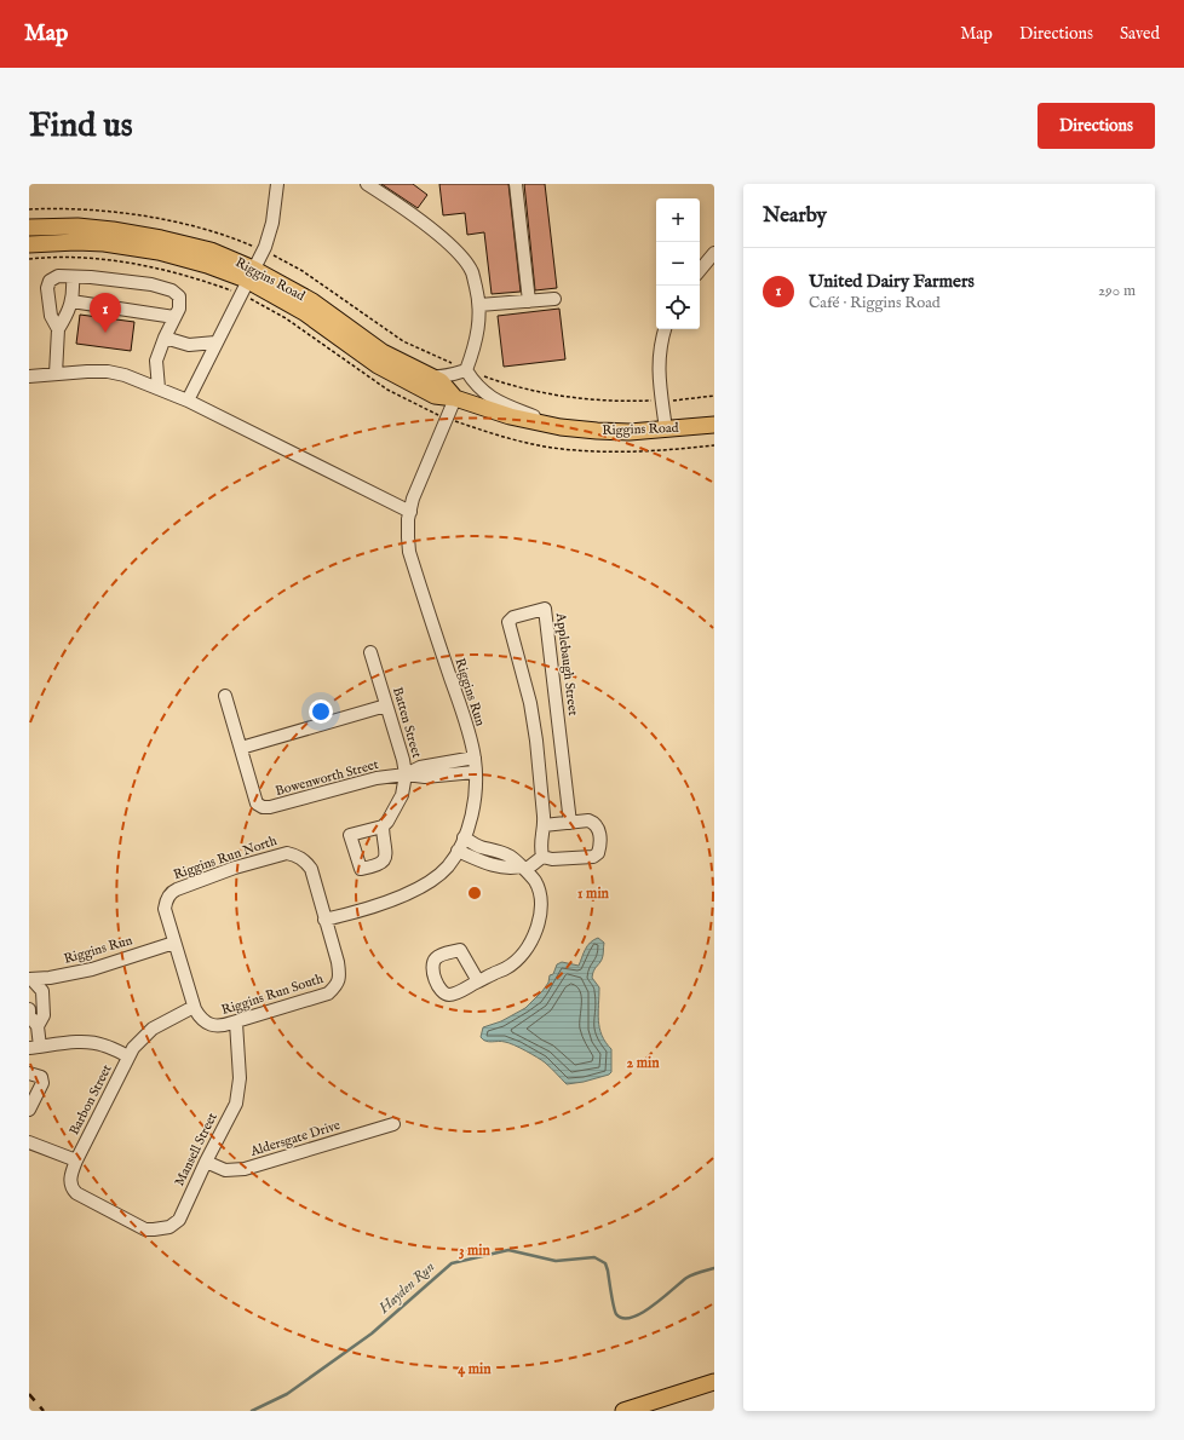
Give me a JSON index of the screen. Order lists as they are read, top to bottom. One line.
{"streets":{"main road":["Riggins Road"],"street":["Applebaugh Street","Riggins Run","Batten Street","Bowenworth Street","Riggins Run North","Riggins Run South","Barbon Street","Aldersgate Drive","Mansell Street"]},"crossings":[["Riggins Road","Riggins Run"],["Riggins Run","Bowenworth Street"],["Riggins Run","Riggins Run North"],["Riggins Run","Riggins Run South"],["Batten Street","Bowenworth Street"],["Riggins Run North","Riggins Run South"],["Riggins Run South","Barbon Street"],["Riggins Run South","Mansell Street"],["Barbon Street","Mansell Street"],["Aldersgate Drive","Mansell Street"]],"water":["Hayden Run"],"page":{"header":"Map","nav":["Map","Directions","Saved"],"buttons":"Directions","title":"Find us","heading":"Nearby","map_buttons":["+","−"],"list":[{"mark":"1","name":"United Dairy Farmers","note":"Café · Riggins Road","value":"290 m"}],"pins":"1"},"rings":["1 min","2 min","3 min","4 min"]}
